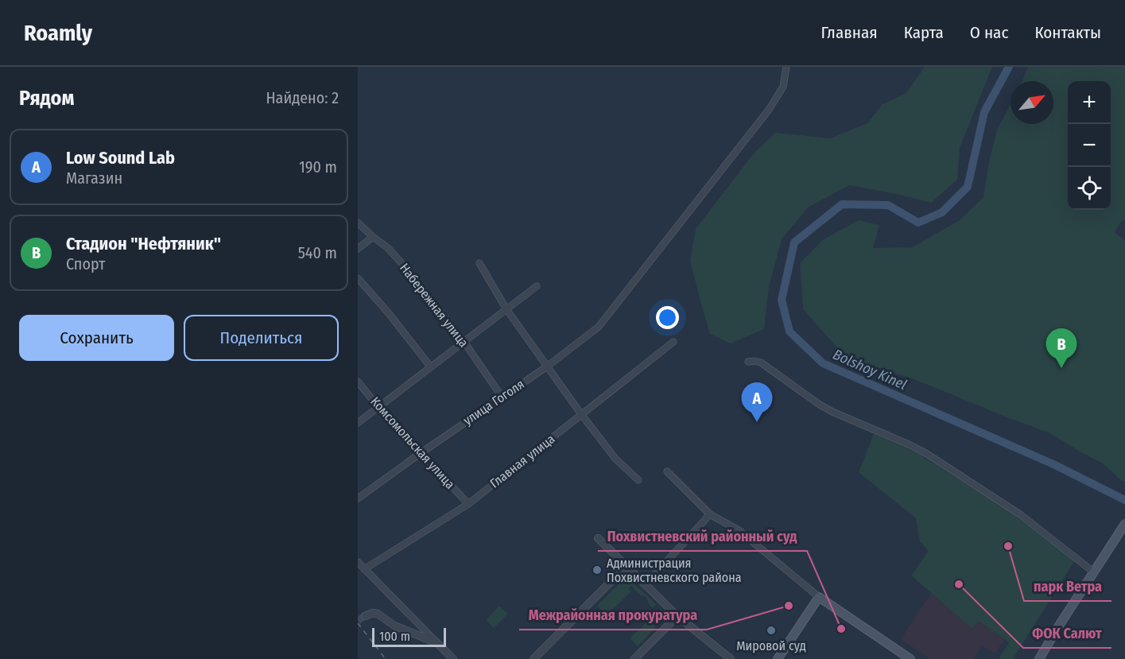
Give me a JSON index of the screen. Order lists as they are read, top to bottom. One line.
{"streets":{"street":["Набережная улица","улица Гоголя","Комсомольская улица","Главная улица"]},"crossings":[["Набережная улица","улица Гоголя"],["улица Гоголя","Комсомольская улица"],["Комсомольская улица","Главная улица"]],"water":["Bolshoy Kinel"],"places":["парк Ветра","Администрация Похвистневского района","ФОК Салют","Межрайонная прокуратура","Похвистневский районный суд","Мировой суд"],"scale_bar":"100 m","north":"top right","page":{"header":"Roamly","nav":["Главная","Карта","О нас","Контакты"],"heading":["Рядом","Найдено: 2"],"map_buttons":["+","−"],"list":[{"mark":"A","name":"Low Sound Lab","note":"Магазин","value":"190 m"},{"mark":"B","name":"Стадион \"Нефтяник\"","note":"Спорт","value":"540 m"}],"buttons":["Сохранить","Поделиться"],"pins":["B","A"],"scale":"100 m"}}
